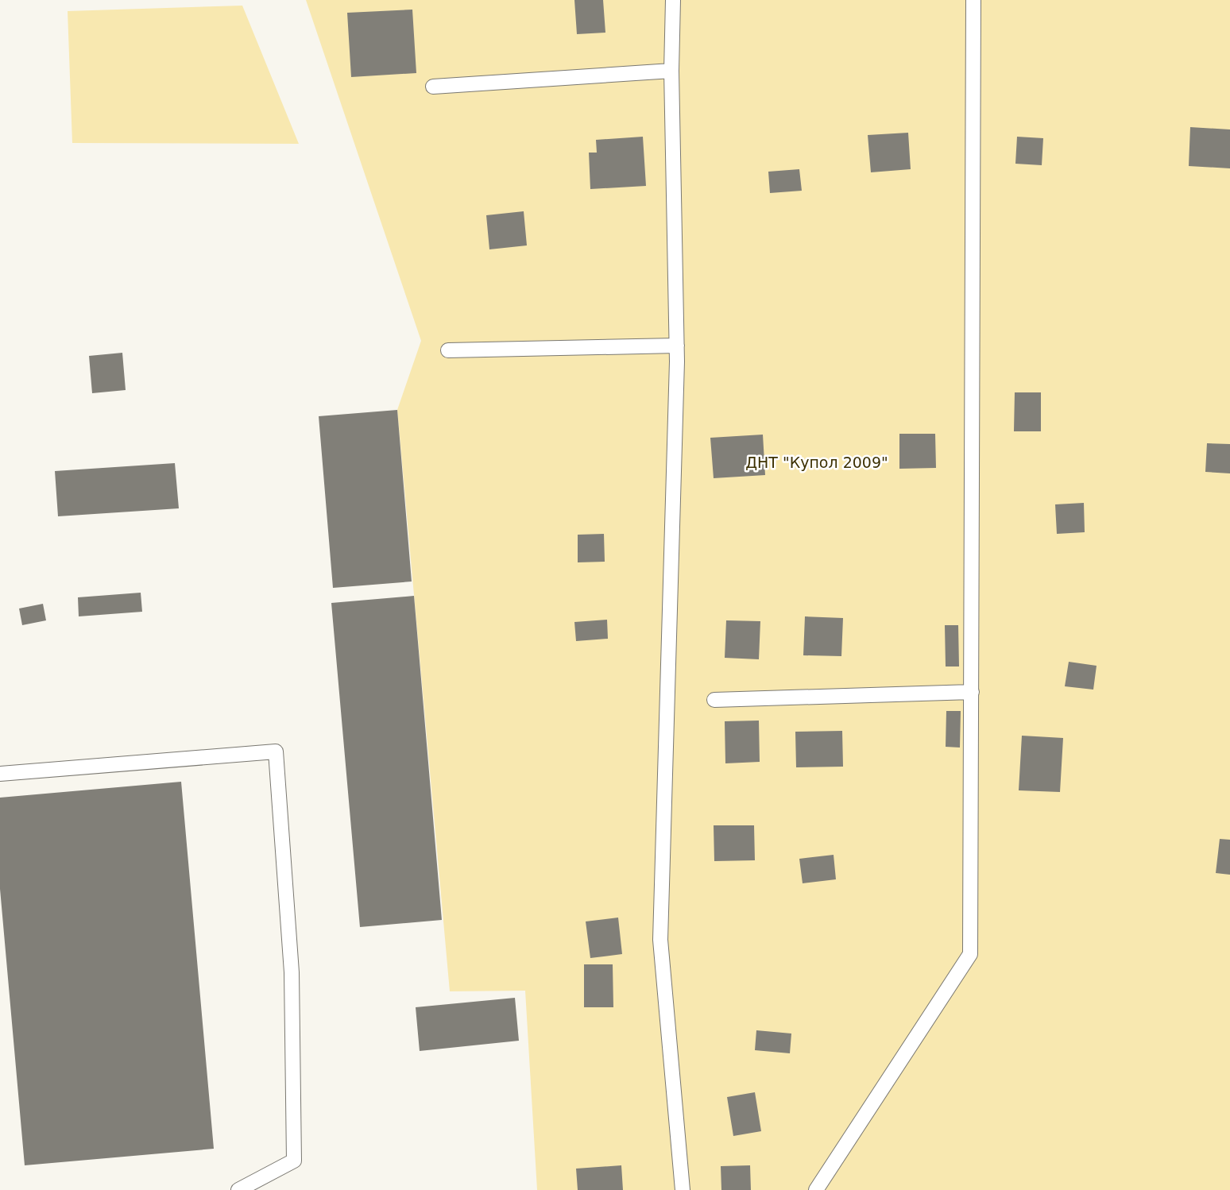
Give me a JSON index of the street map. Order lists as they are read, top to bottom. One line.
{"parks":["ДНТ \"Купол 2009\""]}
